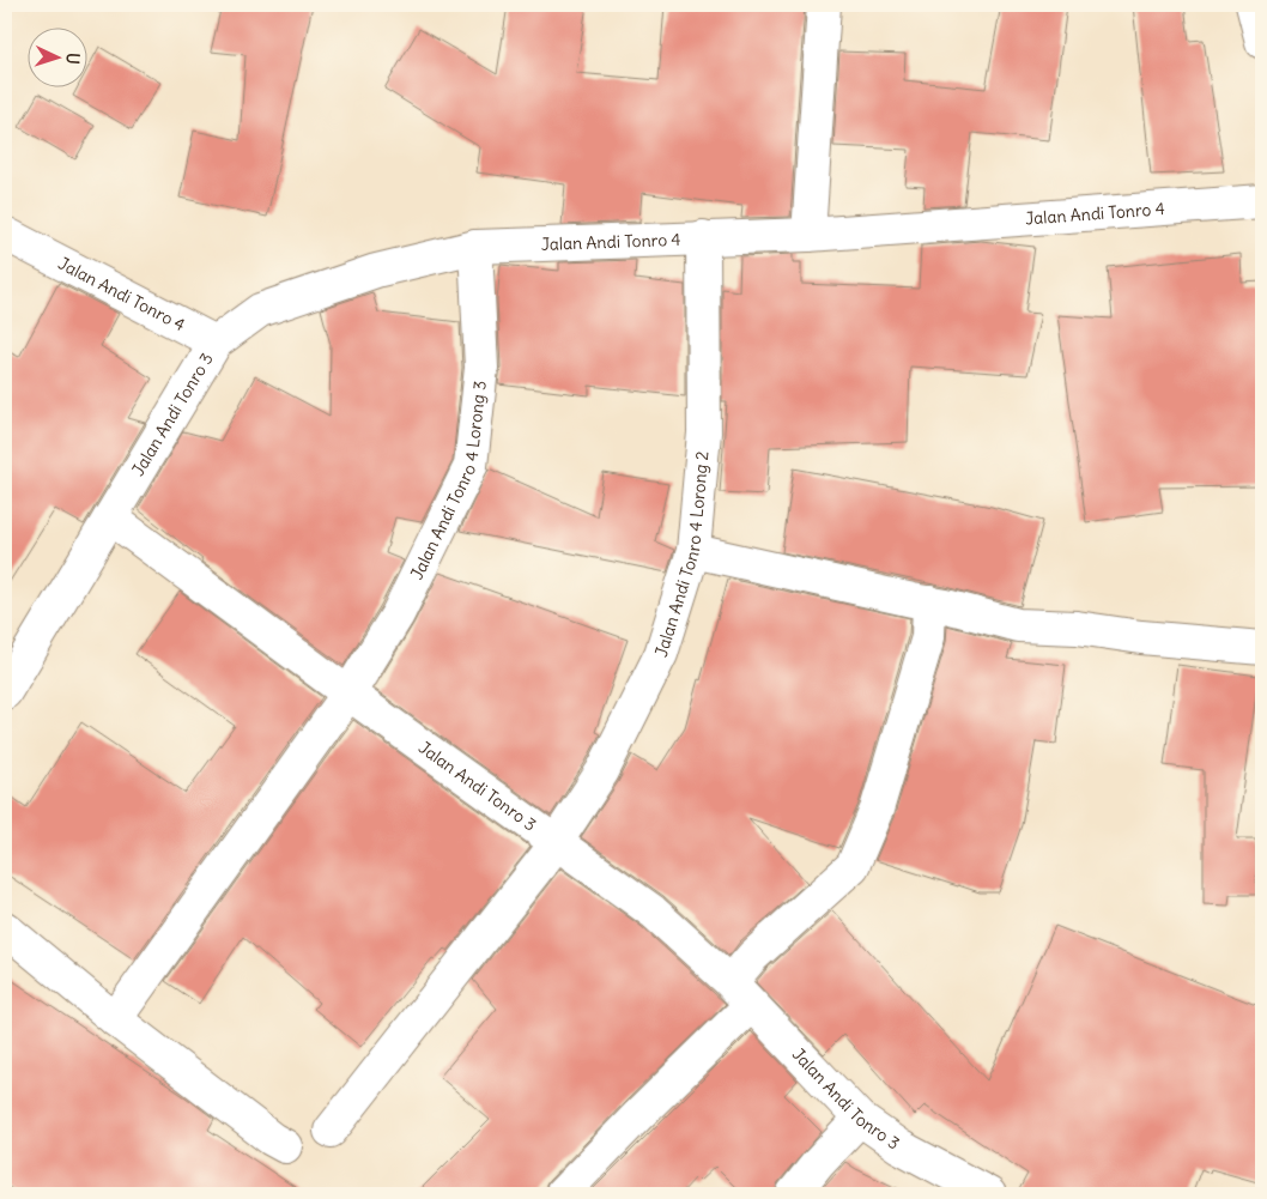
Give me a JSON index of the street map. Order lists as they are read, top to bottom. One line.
{"streets":{"street":["Jalan Andi Tonro 4","Jalan Andi Tonro 3","Jalan Andi Tonro 4 Lorong 3","Jalan Andi Tonro 4 Lorong 2"]},"crossings":[["Jalan Andi Tonro 4","Jalan Andi Tonro 3"],["Jalan Andi Tonro 4","Jalan Andi Tonro 4 Lorong 3"],["Jalan Andi Tonro 4","Jalan Andi Tonro 4 Lorong 2"],["Jalan Andi Tonro 3","Jalan Andi Tonro 4 Lorong 3"],["Jalan Andi Tonro 3","Jalan Andi Tonro 4 Lorong 2"]],"north":"right"}
